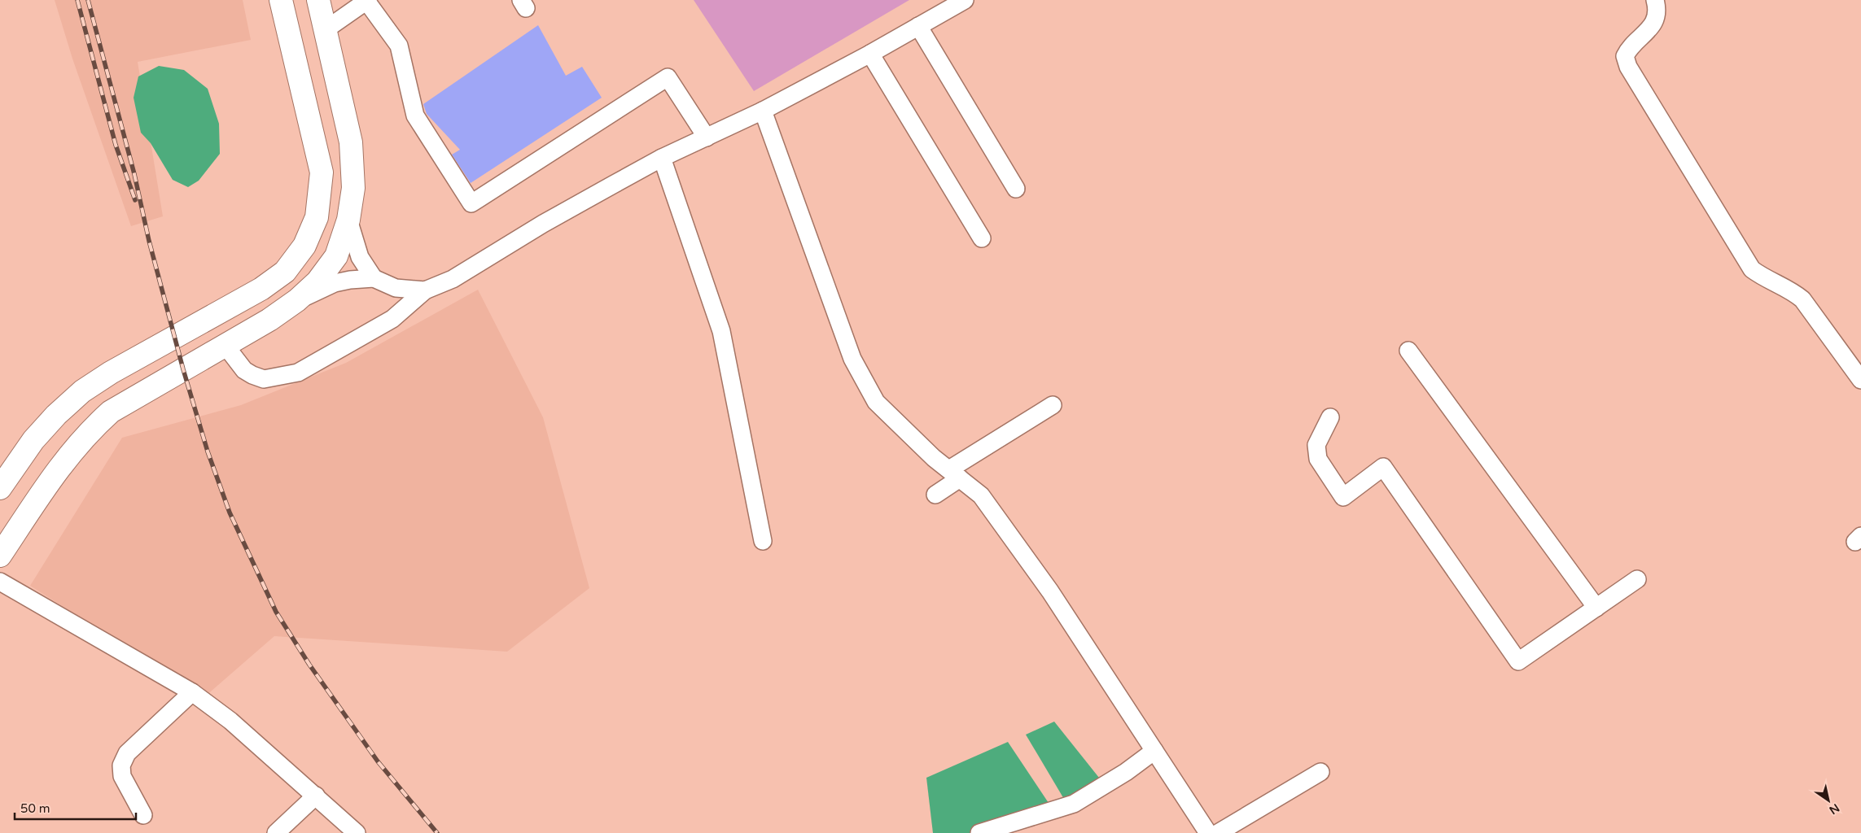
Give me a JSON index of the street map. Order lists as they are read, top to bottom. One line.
{"scale_bar":"50 m","north":"bottom right"}
